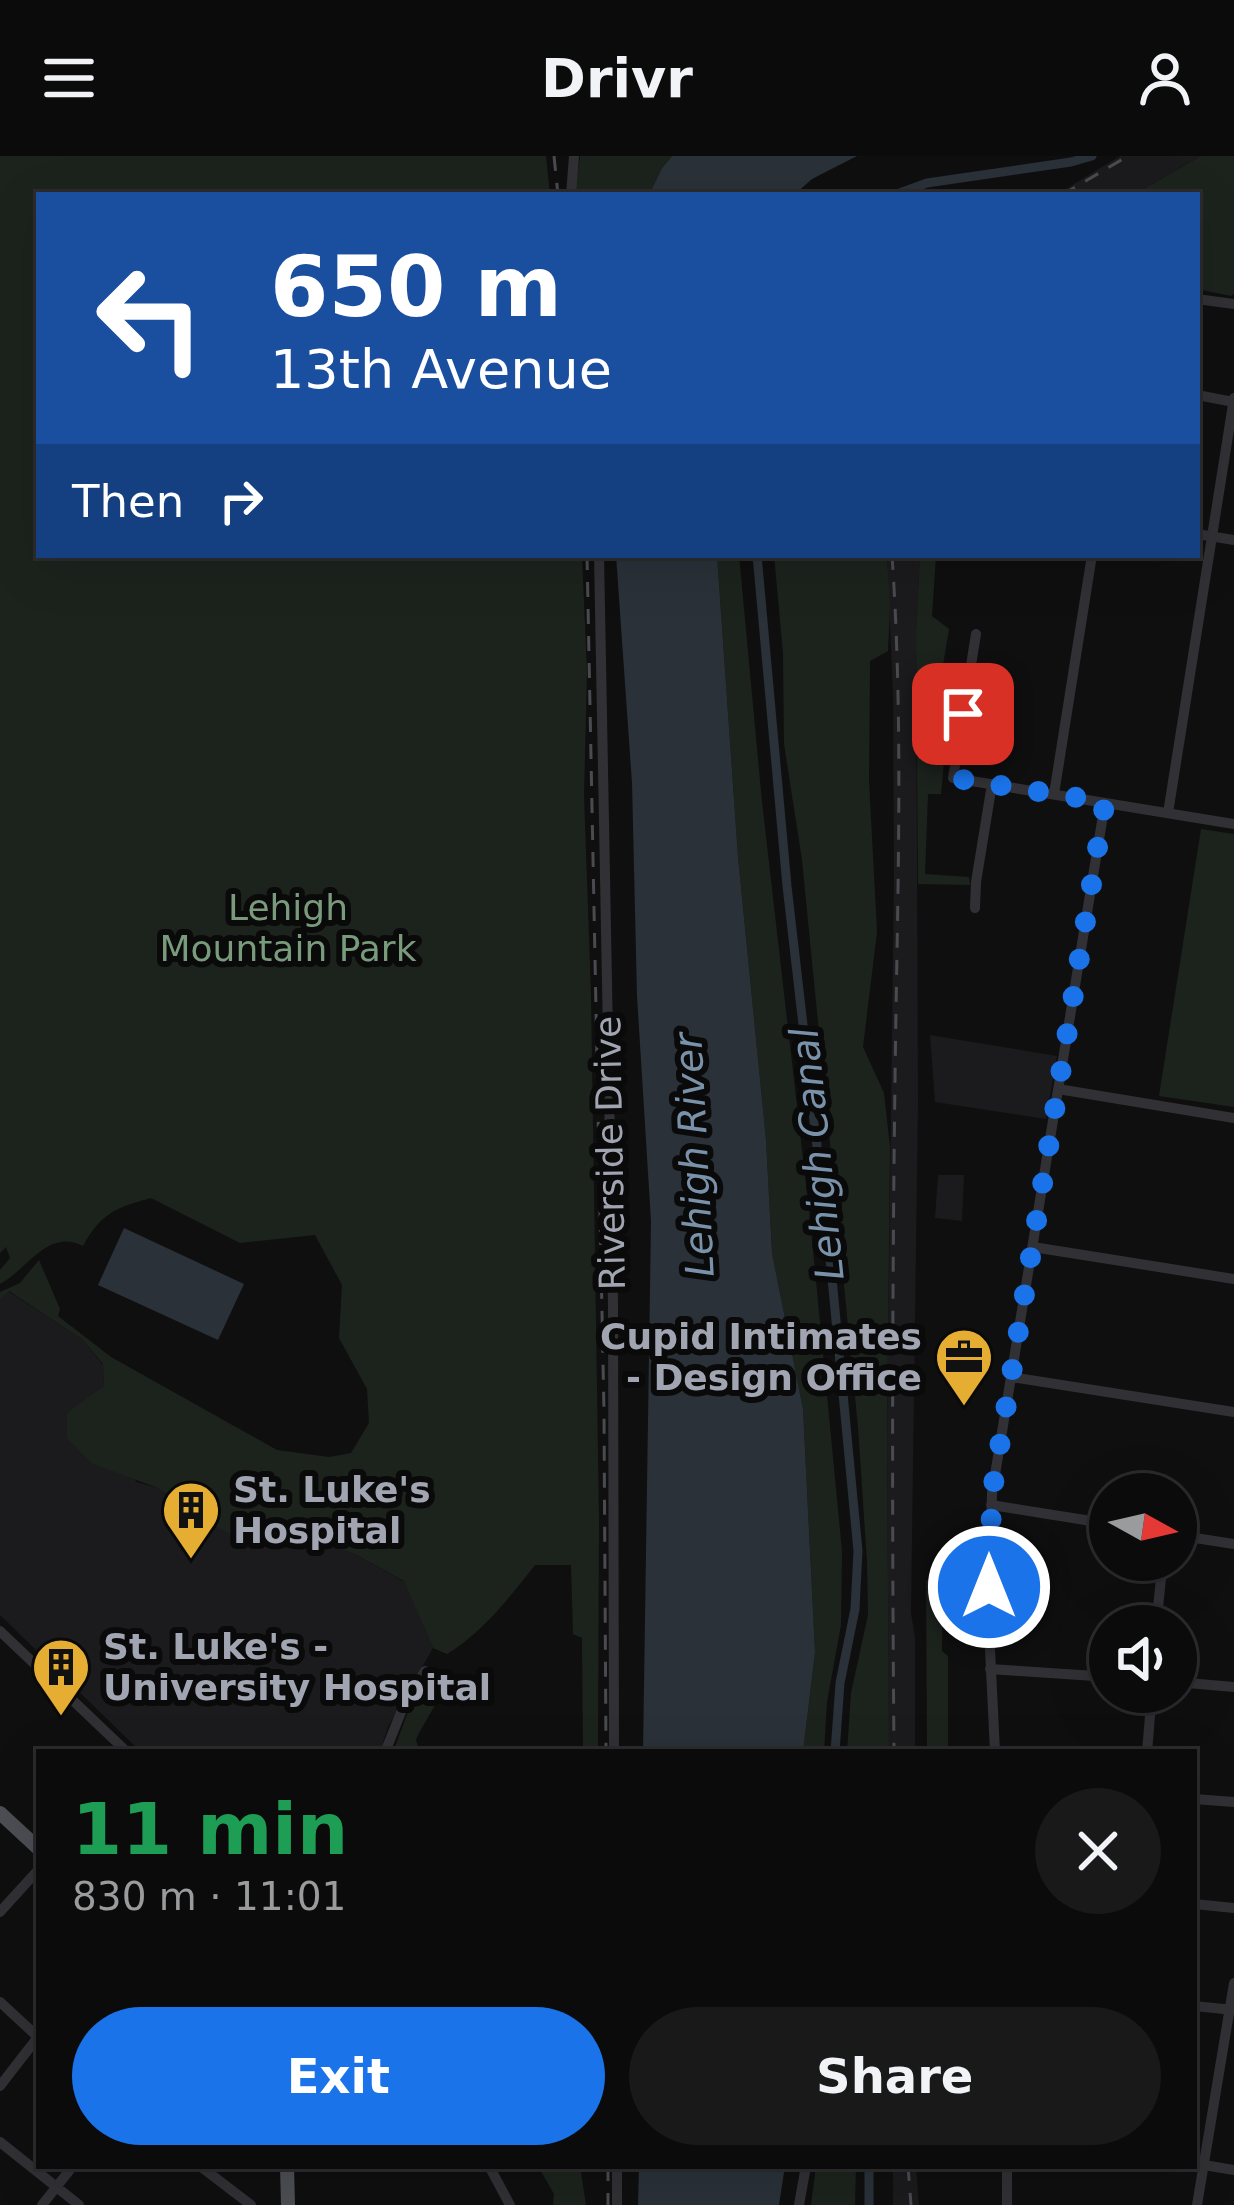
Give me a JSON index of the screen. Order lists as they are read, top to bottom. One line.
{"streets":{"street":["Riverside Drive"]},"water":["Lehigh Canal","Lehigh River"],"parks":["Lehigh Mountain Park"],"places":{"office":["Cupid Intimates - Design Office"],"building":["St. Luke's Hospital","St. Luke's - University Hospital"]},"north":"right","page":{"header":"Drivr","turn":["650 m","13th Avenue"],"then":"Then","heading":["11 min","830 m · 11:01"],"buttons":["Exit","Share"]}}
